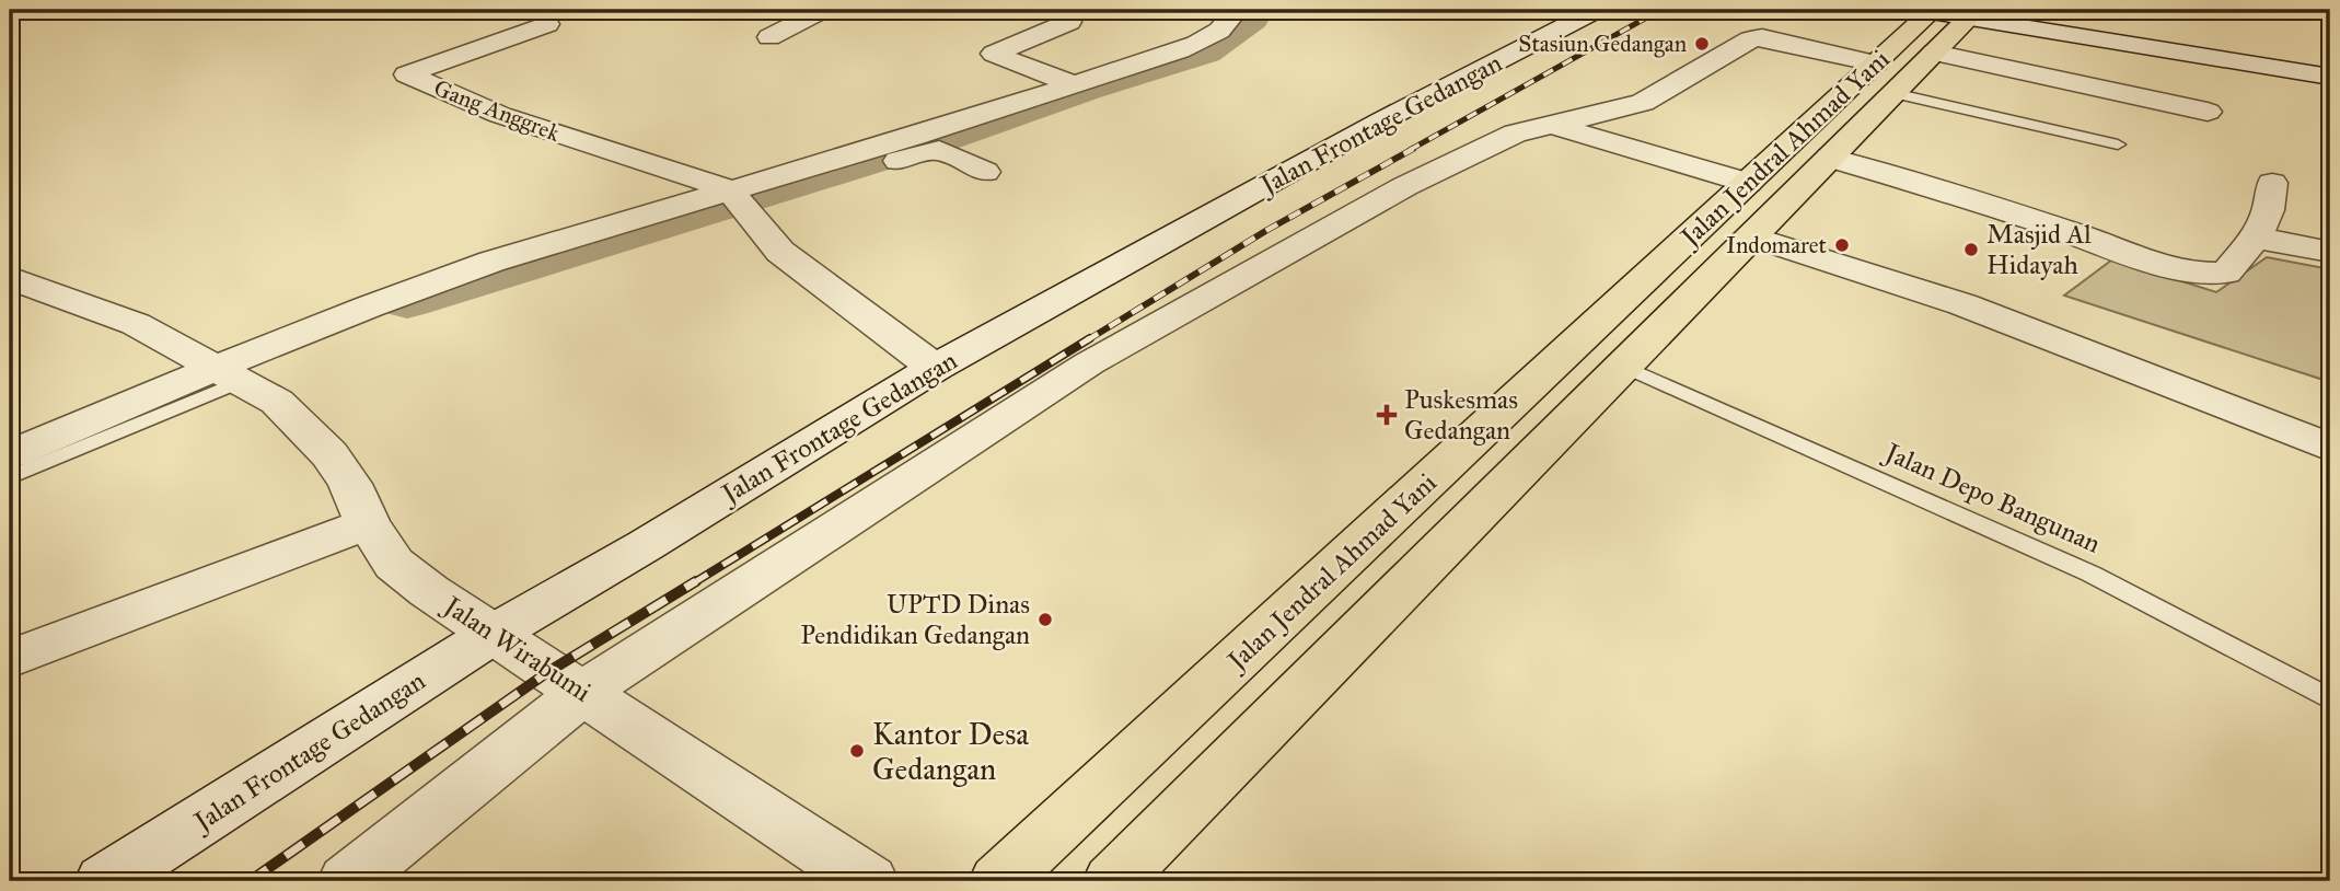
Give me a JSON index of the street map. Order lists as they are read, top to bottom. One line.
{"streets":{"highway":["Jalan Jendral Ahmad Yani"],"street":["Gang Anggrek","Jalan Frontage Gedangan","Jalan Wirabumi"],"lane":["Jalan Depo Bangunan"]},"crossings":[["Jalan Frontage Gedangan","Jalan Wirabumi"],["Jalan Jendral Ahmad Yani","Jalan Depo Bangunan"]],"places":{"other":["Stasiun Gedangan","Indomaret","Masjid Al Hidayah","UPTD Dinas Pendidikan Gedangan","Kantor Desa Gedangan"],"health":["Puskesmas Gedangan"]}}
